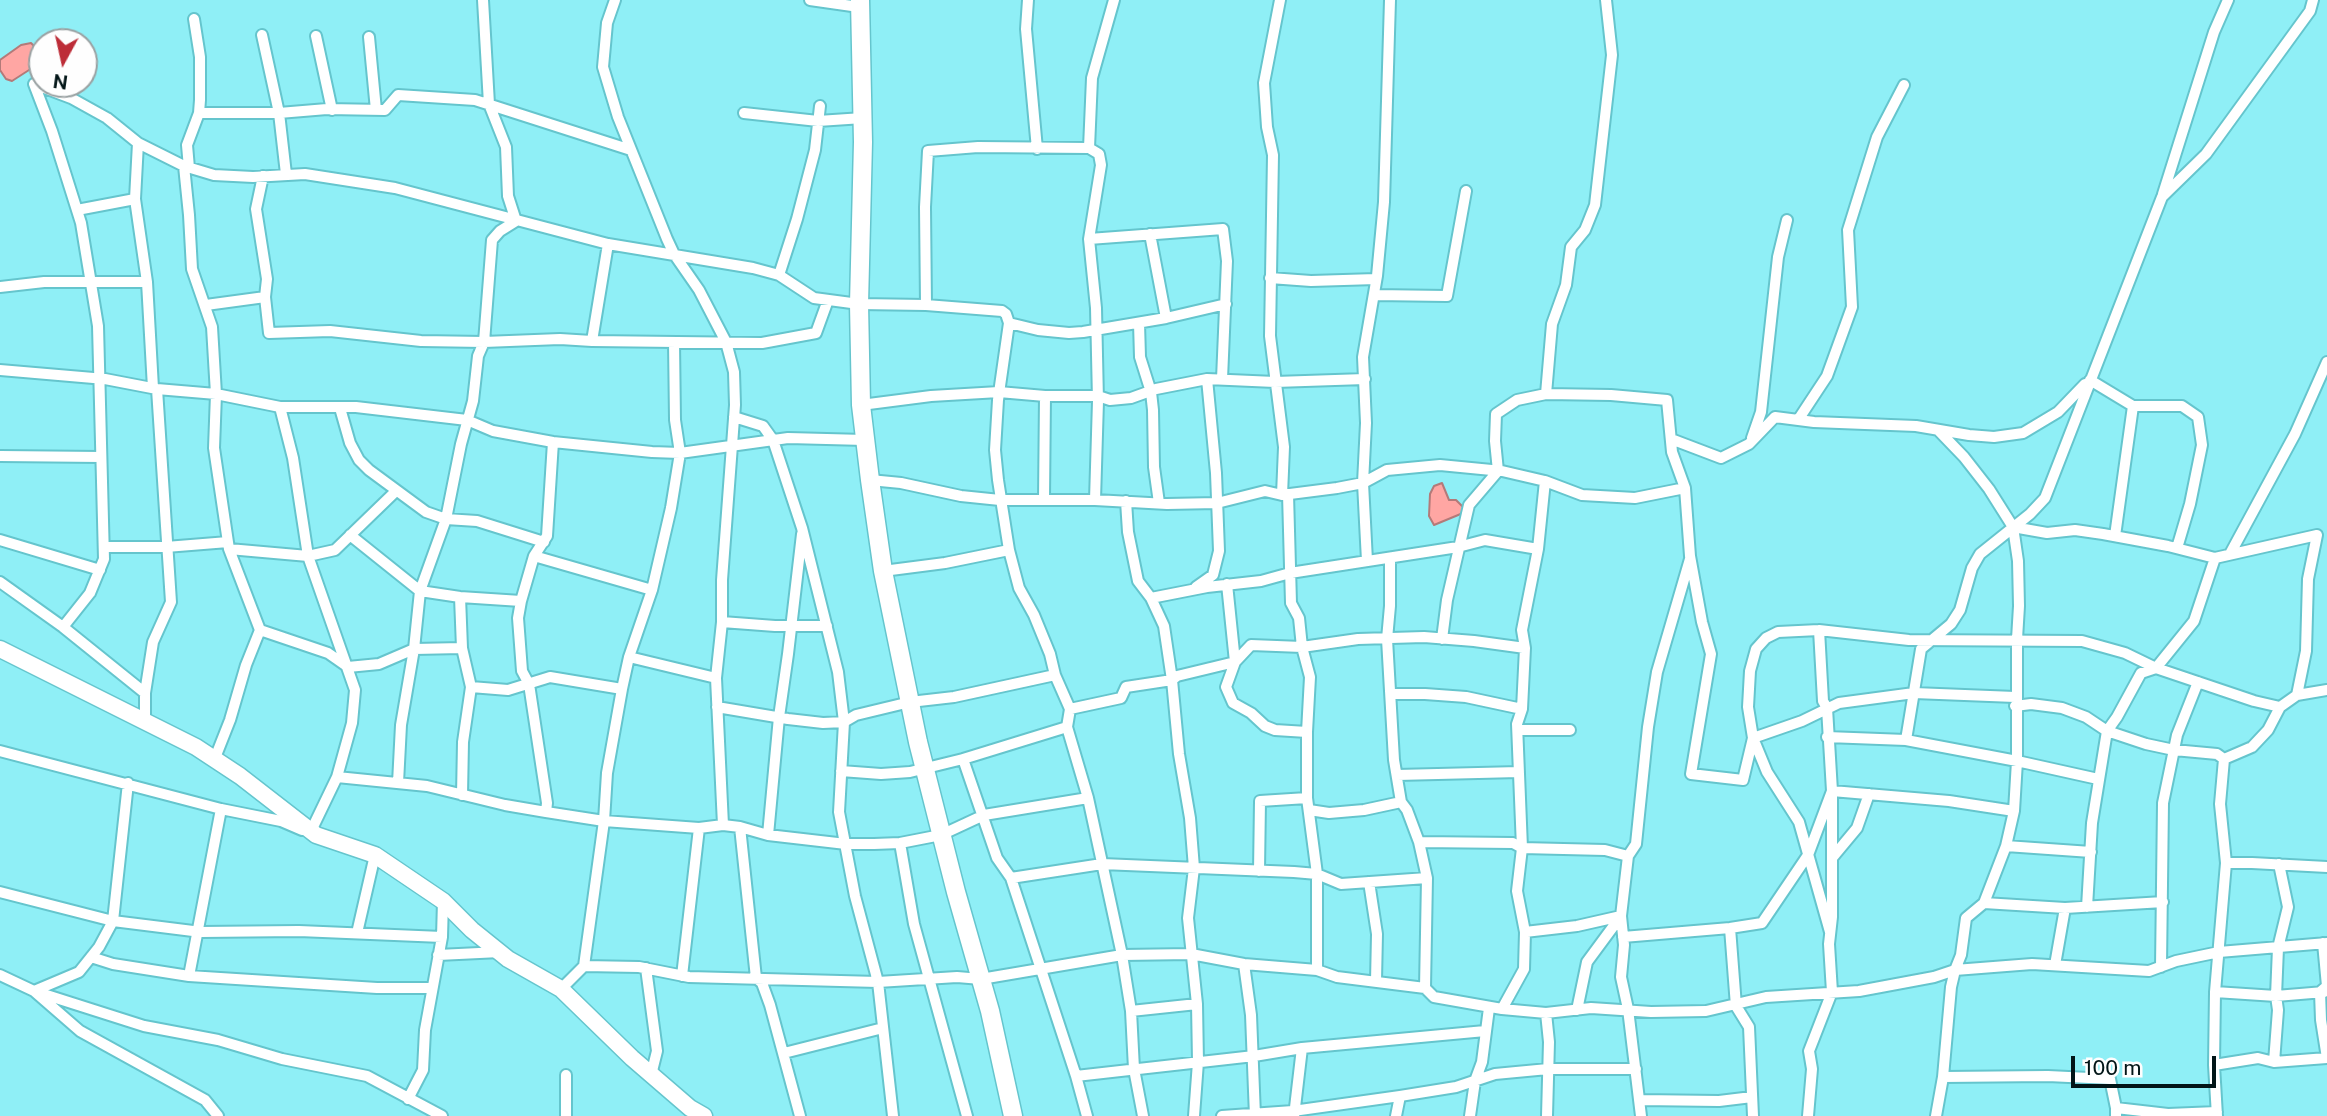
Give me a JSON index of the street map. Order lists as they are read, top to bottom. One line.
{"scale_bar":"100 m","north":"bottom"}
